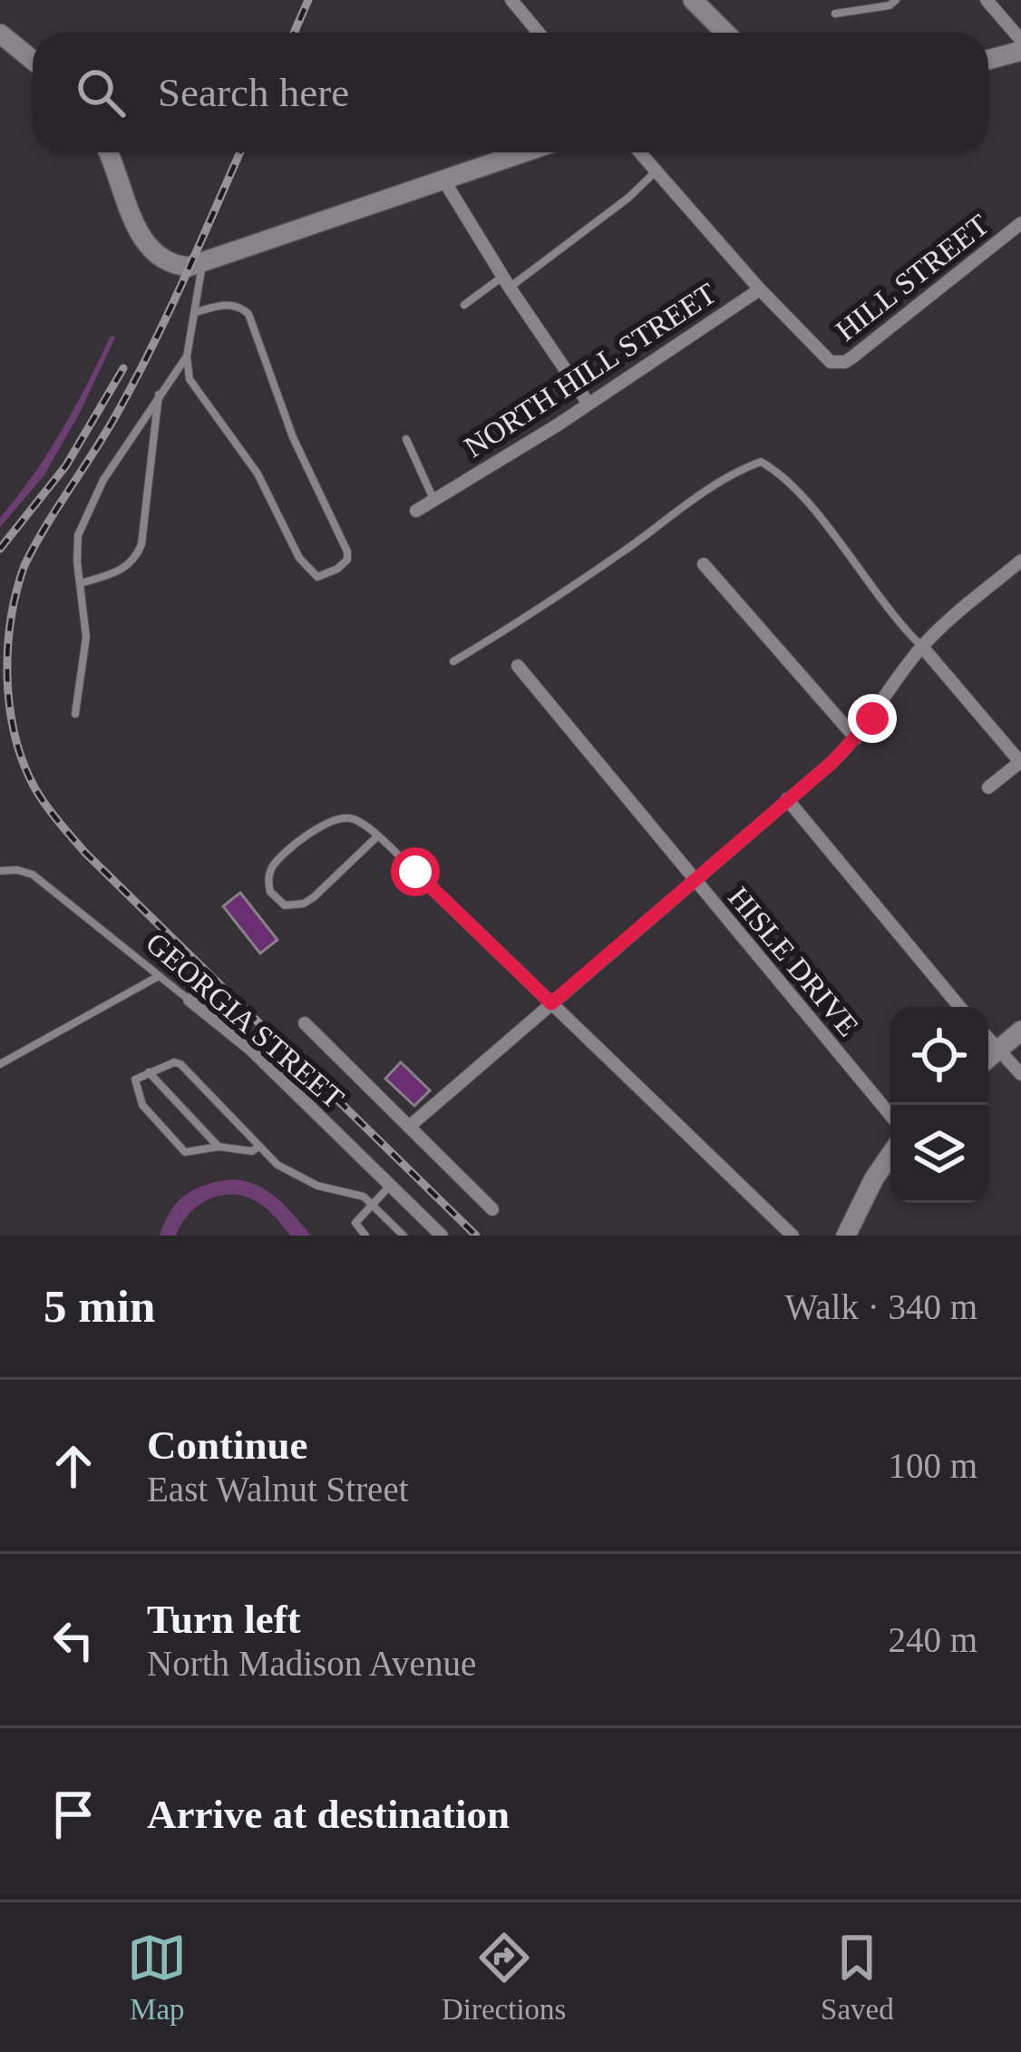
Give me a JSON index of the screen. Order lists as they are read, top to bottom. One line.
{"streets":{"street":["HILL STREET","NORTH HILL STREET","HISLE DRIVE","GEORGIA STREET"]},"crossings":[["HILL STREET","NORTH HILL STREET"]],"page":{"search":"Search here","heading":["5 min","Walk · 340 m"],"list":[["Continue","East Walnut Street","100 m"],["Turn left","North Madison Avenue","240 m"],"Arrive at destination"],"nav":["Map","Directions","Saved"]}}
